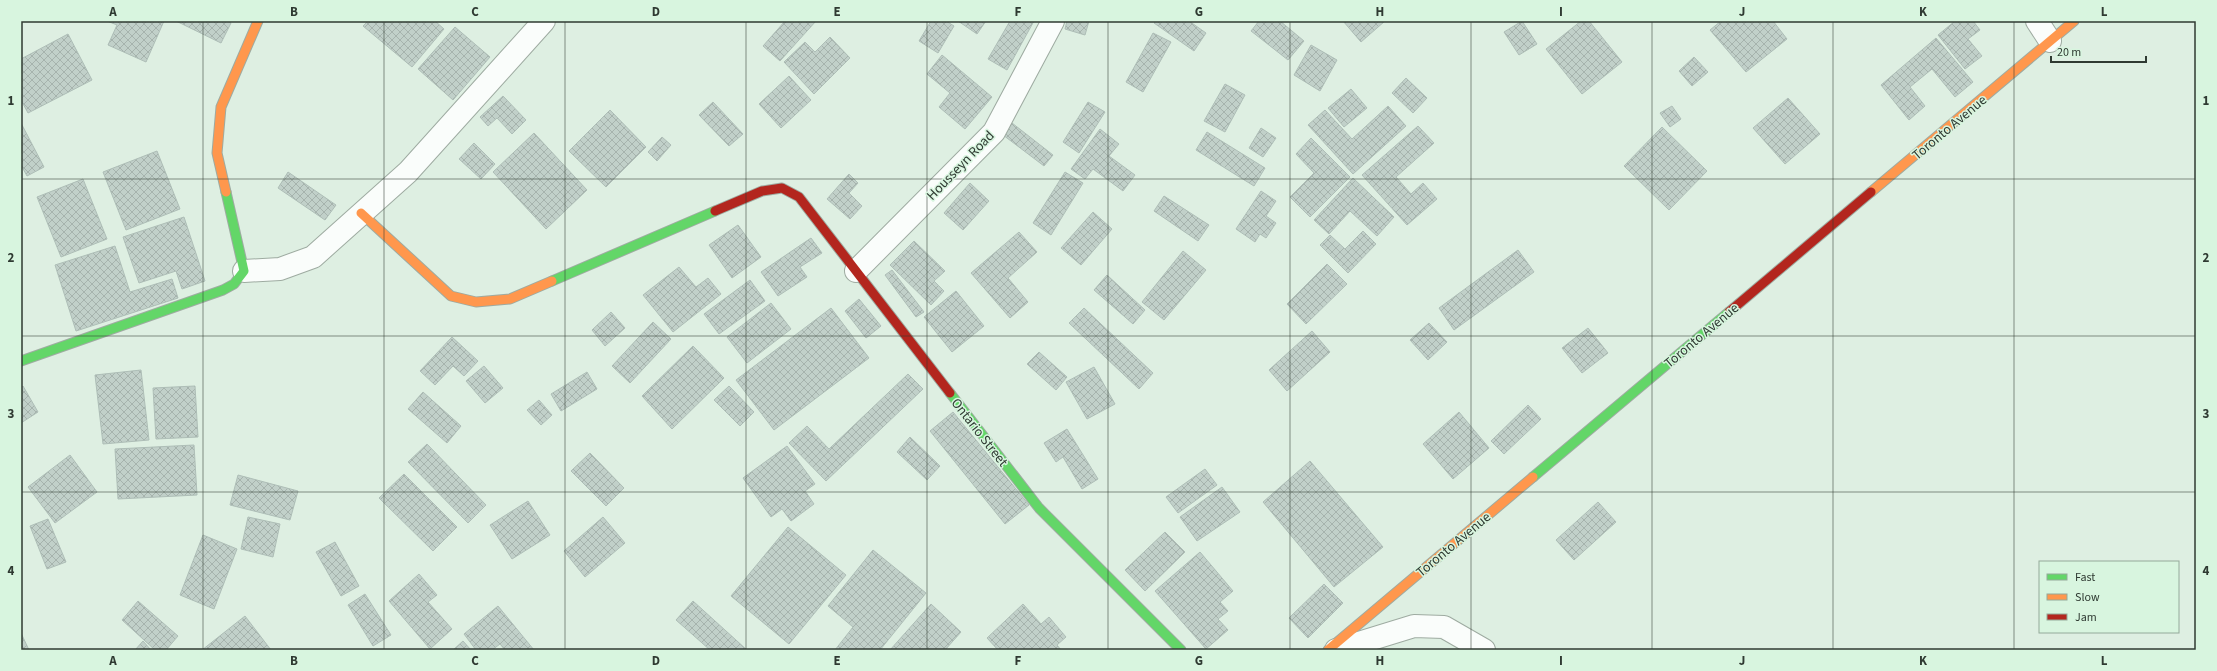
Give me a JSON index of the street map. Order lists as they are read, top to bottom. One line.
{"streets":{"street":["Toronto Avenue","Housseyn Road","Ontario Street"]},"crossings":[["Housseyn Road","Ontario Street"]],"legend":["Fast","Slow","Jam"],"scale_bar":"20 m","grid":{"columns":["A","B","C","D","E","F","G","H","I","J","K","L"],"rows":["1","2","3","4"]}}
